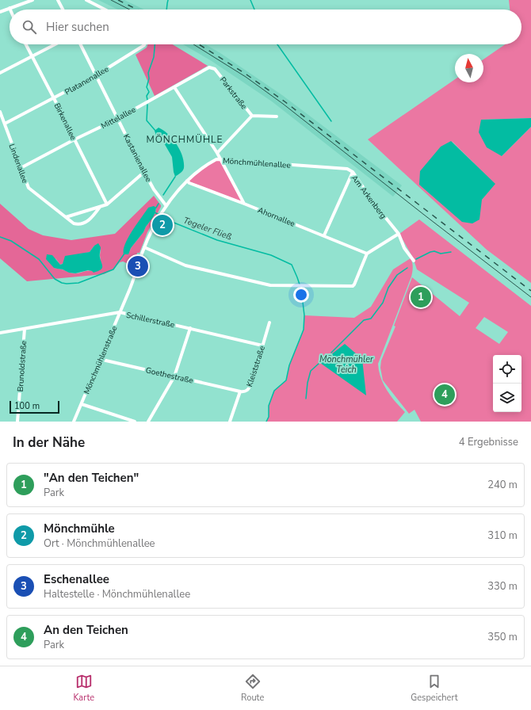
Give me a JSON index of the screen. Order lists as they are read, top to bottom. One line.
{"streets":{"street":["Platanenallee","Parkstraße","Mittelallee","Birkenallee","Kastanienallee","Mönchmühlenallee","Lindenallee","Am Arkenberg","Ahornallee","Schillerstraße","Mönchmühlenstraße","Brunoldstraße","Kleiststraße","Goethestraße"]},"crossings":[["Platanenallee","Birkenallee"],["Platanenallee","Kastanienallee"],["Platanenallee","Lindenallee"],["Parkstraße","Mittelallee"],["Mittelallee","Birkenallee"],["Mittelallee","Kastanienallee"],["Mittelallee","Lindenallee"],["Birkenallee","Lindenallee"],["Kastanienallee","Mönchmühlenallee"],["Kastanienallee","Lindenallee"],["Mönchmühlenallee","Am Arkenberg"],["Mönchmühlenallee","Ahornallee"],["Mönchmühlenallee","Mönchmühlenstraße"],["Am Arkenberg","Ahornallee"],["Schillerstraße","Mönchmühlenstraße"],["Schillerstraße","Brunoldstraße"],["Schillerstraße","Kleiststraße"],["Mönchmühlenstraße","Goethestraße"],["Kleiststraße","Goethestraße"]],"districts":["MÖNCHMÜHLE"],"water":["Tegeler Fließ","Mönchmühler Teich"],"scale_bar":"100 m","north":"top","page":{"search":"Hier suchen","pins":["2","3","1","4"],"scale":"100 m","heading":["In der Nähe","4 Ergebnisse"],"list":[{"mark":"1","name":"\"An den Teichen\"","note":"Park","value":"240 m"},{"mark":"2","name":"Mönchmühle","note":"Ort · Mönchmühlenallee","value":"310 m"},{"mark":"3","name":"Eschenallee","note":"Haltestelle · Mönchmühlenallee","value":"330 m"},{"mark":"4","name":"An den Teichen","note":"Park","value":"350 m"}],"nav":["Karte","Route","Gespeichert"]}}
